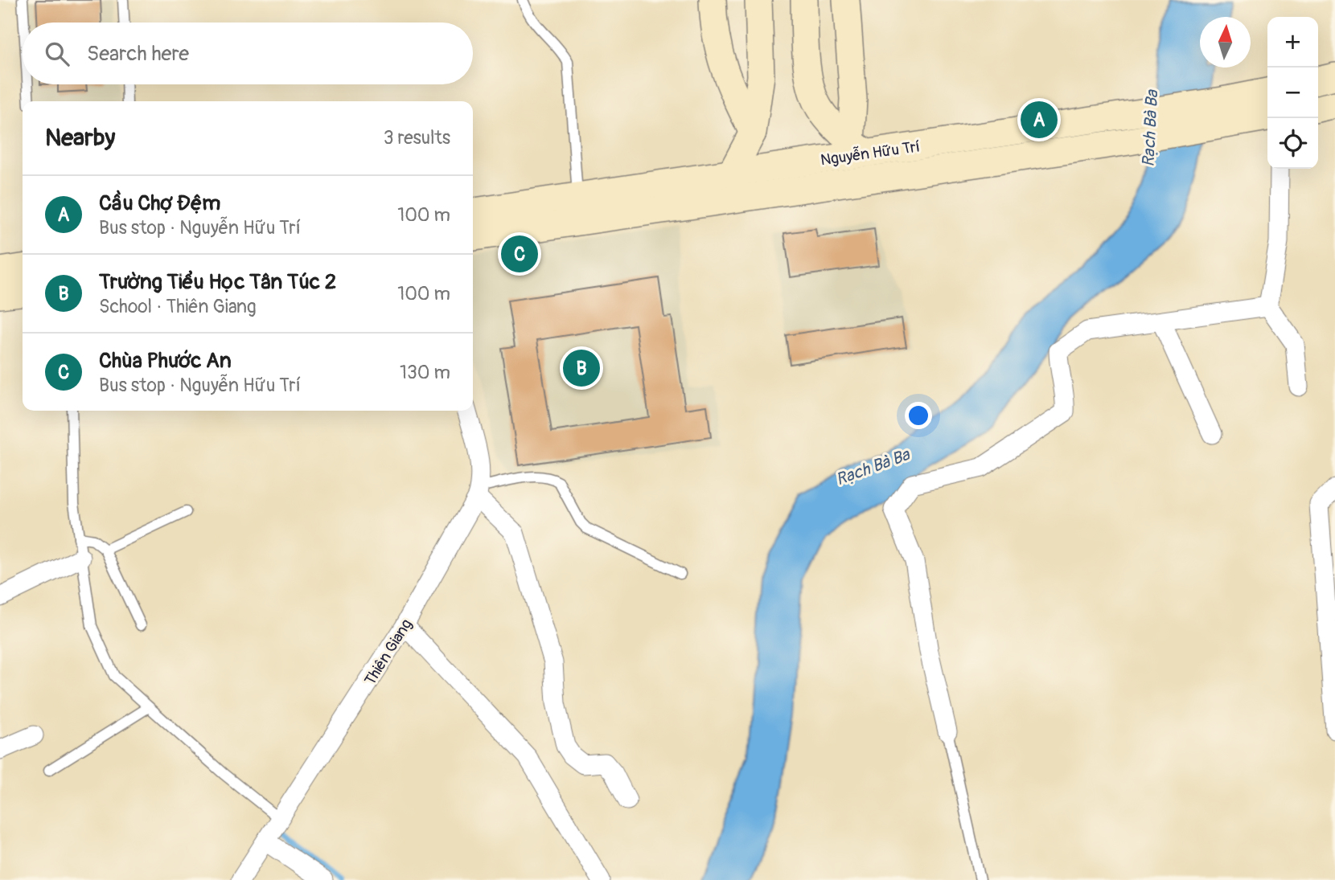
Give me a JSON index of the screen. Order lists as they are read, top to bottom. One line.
{"streets":{"main road":["Nguyễn Hữu Trí"],"street":["Thiên Giang"]},"water":["Rạch Bà Ba"],"north":"top","page":{"map_buttons":["+","−"],"search":"Search here","pins":["A","C","B"],"heading":["Nearby","3 results"],"list":[{"mark":"A","name":"Cầu Chợ Đệm","note":"Bus stop · Nguyễn Hữu Trí","value":"100 m"},{"mark":"B","name":"Trường Tiểu Học Tân Túc 2","note":"School · Thiên Giang","value":"100 m"},{"mark":"C","name":"Chùa Phước An","note":"Bus stop · Nguyễn Hữu Trí","value":"130 m"}]}}
